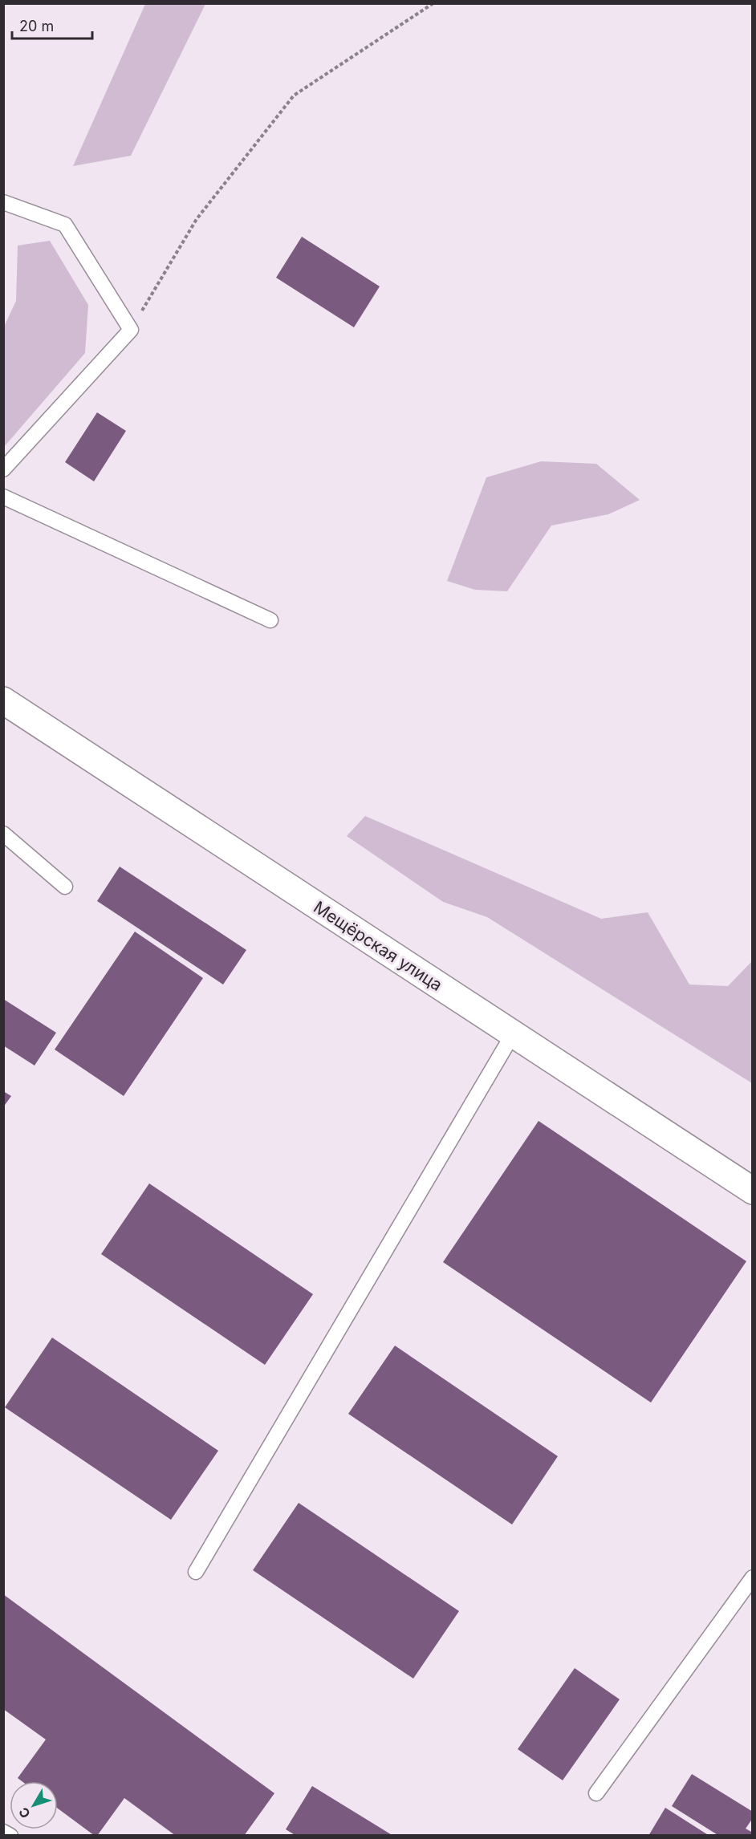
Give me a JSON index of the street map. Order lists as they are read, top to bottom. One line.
{"streets":{"street":["Мещёрская улица"]},"scale_bar":"20 m","north":"bottom left"}
